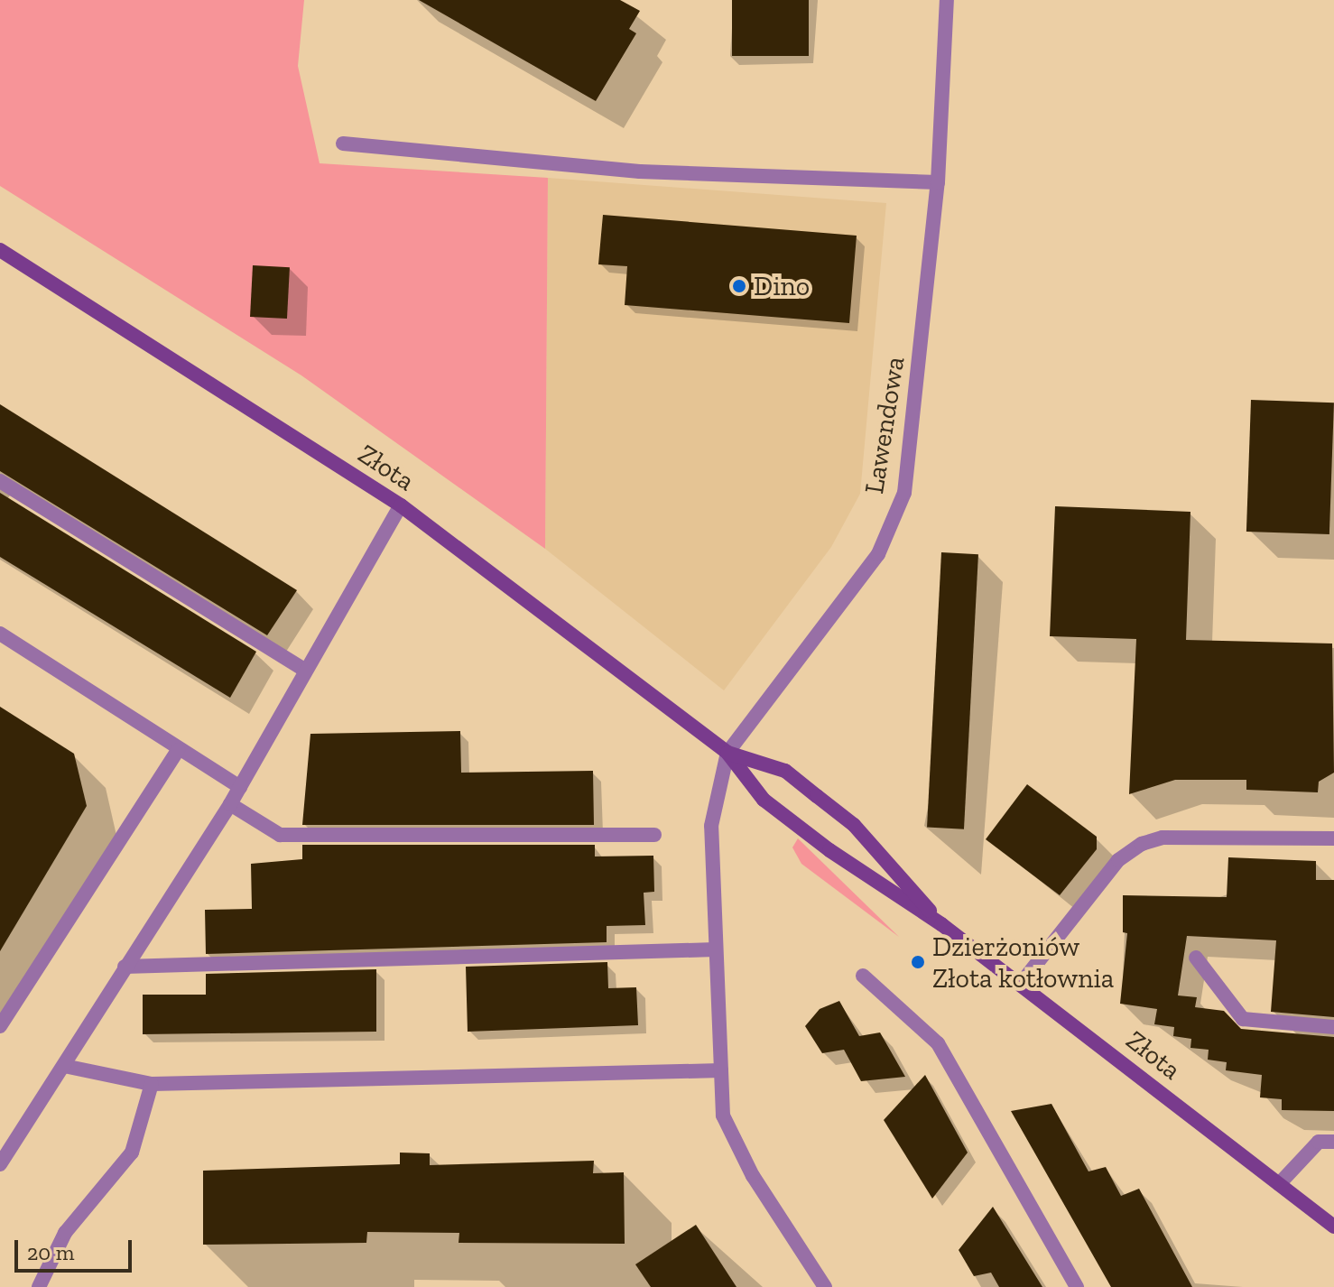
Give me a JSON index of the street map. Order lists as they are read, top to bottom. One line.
{"streets":{"street":["Lawendowa","Złota"]},"crossings":[["Lawendowa","Złota"]],"places":["Dino","Dzierżoniów Złota kotłownia"],"scale_bar":"20 m"}
